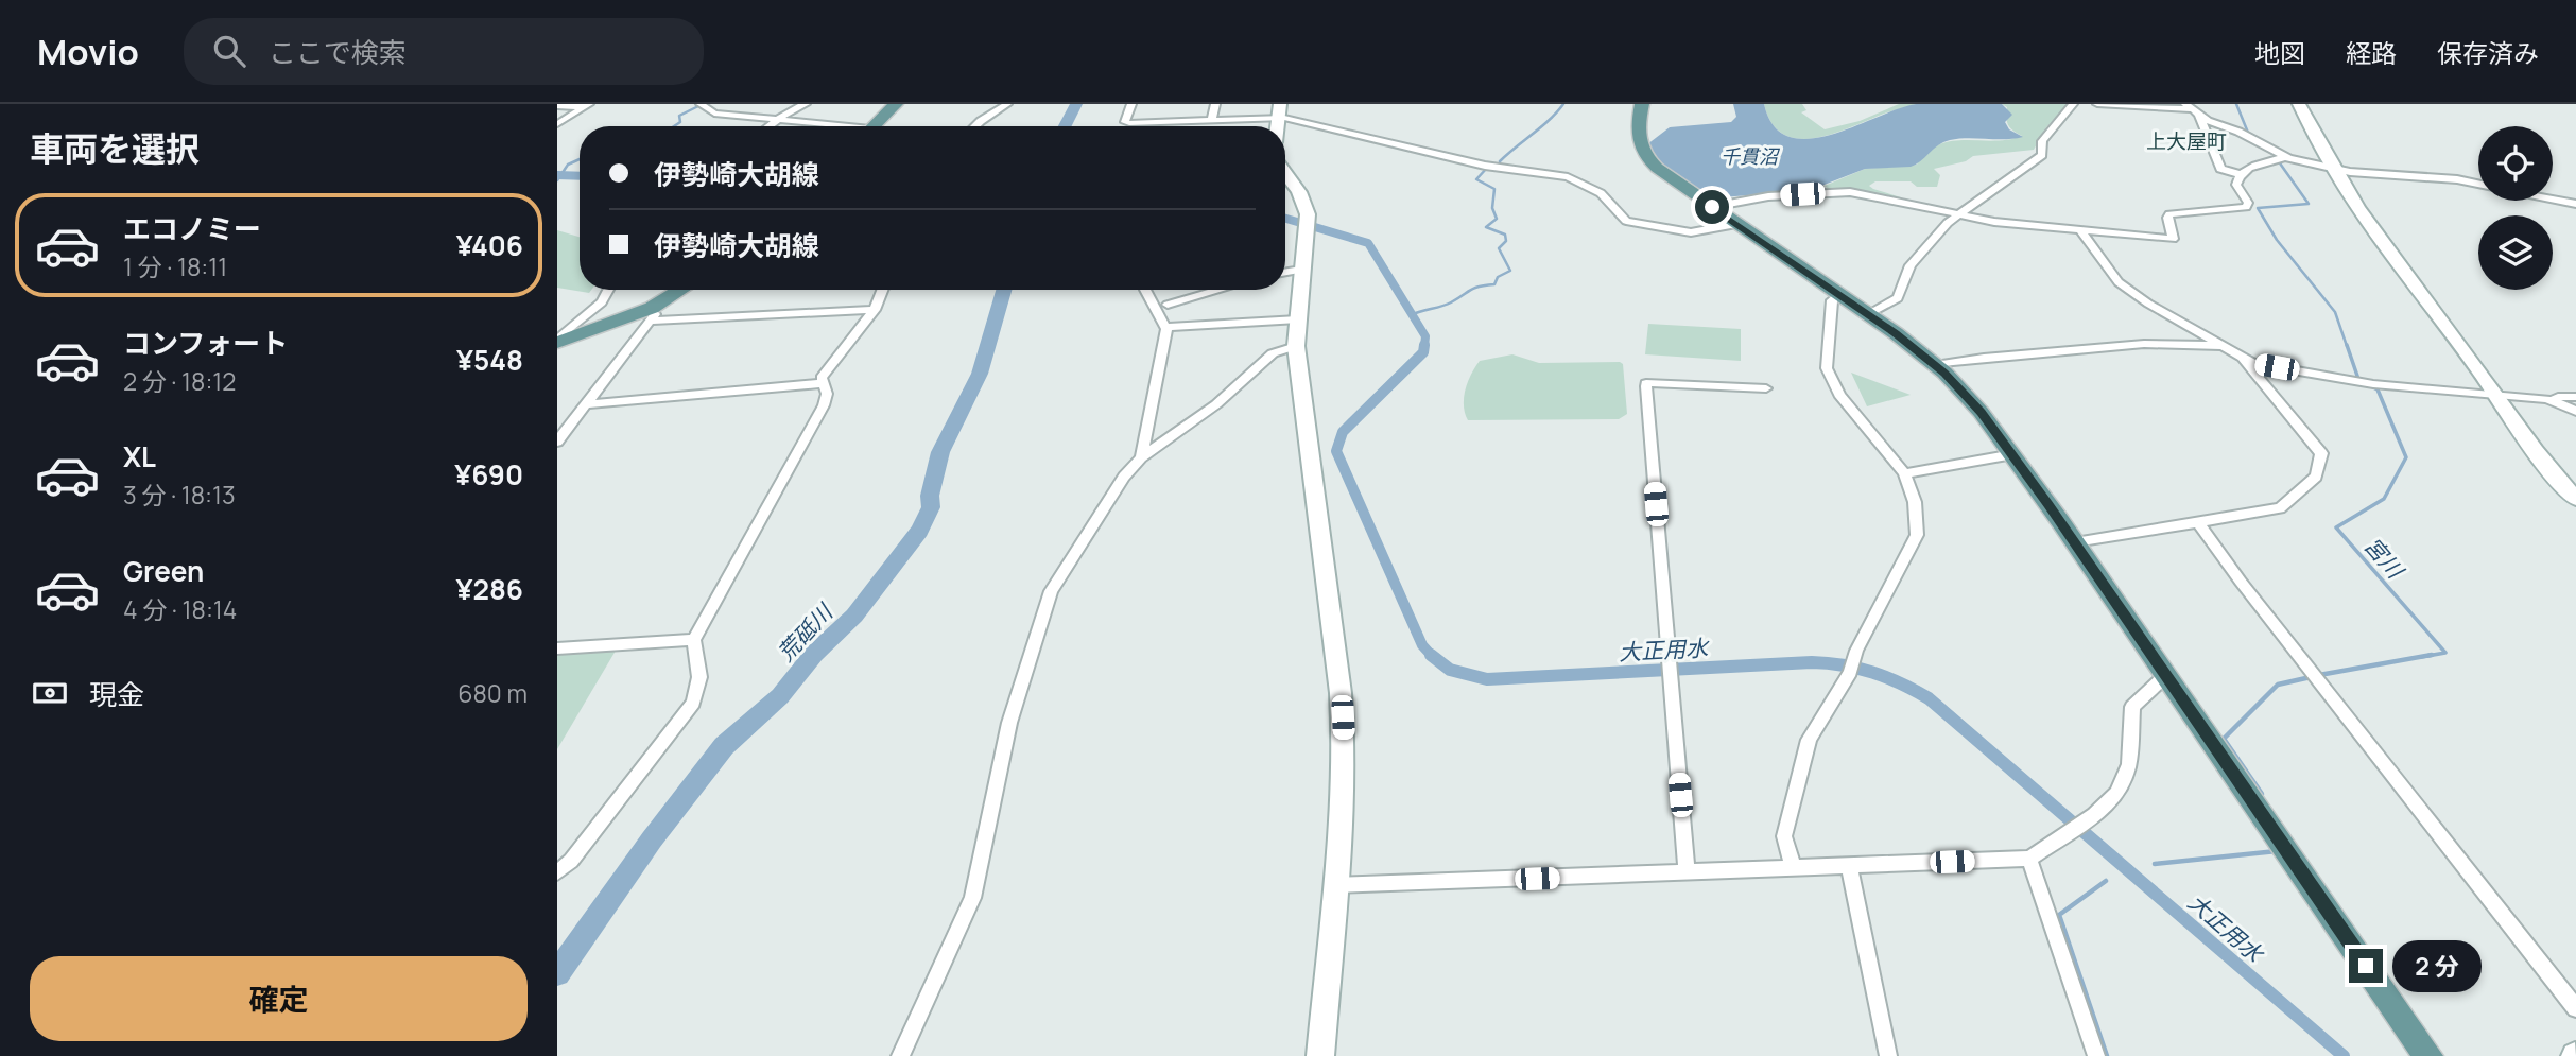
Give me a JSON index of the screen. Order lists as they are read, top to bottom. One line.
{"districts":["上大屋町"],"water":["千貫沼","宮川","荒砥川","大正用水"],"page":{"header":"Movio","search":"ここで検索","nav":["地図","経路","保存済み"],"heading":"車両を選択","banner":["伊勢崎大胡線","伊勢崎大胡線"],"list":[{"name":"エコノミー","note":"1 分 · 18:11","value":"¥406"},{"name":"コンフォート","note":"2 分 · 18:12","value":"¥548"},{"name":"XL","note":"3 分 · 18:13","value":"¥690"},{"name":"Green","note":"4 分 · 18:14","value":"¥286"}],"pay":["現金","680 m"],"bubble":"2 分","buttons":"確定"}}
